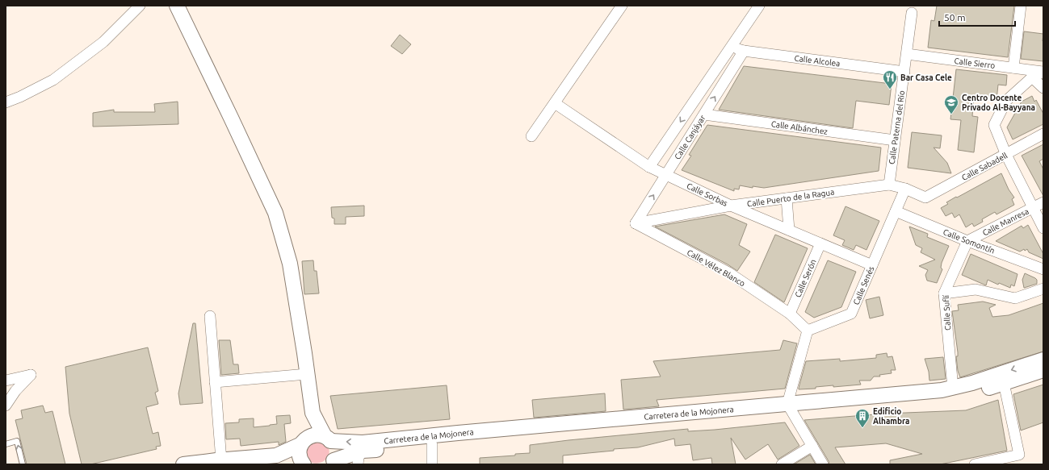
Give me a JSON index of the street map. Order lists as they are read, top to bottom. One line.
{"streets":{"street":["Calle Alcolea","Calle Sierro","Calle Albánchez","Calle Paterna del Río","Calle Canjáyar","Calle Sabadell","Calle Sorbas","Calle Puerto de la Ragua","Calle Manresa","Calle Somontín","Calle Vélez Blanco","Calle Serón","Calle Senés","Calle Suflí","Carretera de la Mojonera"]},"crossings":[["Calle Alcolea","Calle Paterna del Río"],["Calle Alcolea","Calle Canjáyar"],["Calle Sierro","Calle Paterna del Río"],["Calle Albánchez","Calle Paterna del Río"],["Calle Albánchez","Calle Canjáyar"],["Calle Paterna del Río","Calle Puerto de la Ragua"],["Calle Canjáyar","Calle Sorbas"],["Calle Canjáyar","Calle Puerto de la Ragua"],["Calle Canjáyar","Calle Vélez Blanco"],["Calle Sabadell","Calle Puerto de la Ragua"],["Calle Sorbas","Calle Puerto de la Ragua"],["Calle Sorbas","Calle Serón"],["Calle Sorbas","Calle Senés"],["Calle Puerto de la Ragua","Calle Vélez Blanco"],["Calle Puerto de la Ragua","Calle Senés"],["Calle Manresa","Calle Somontín"],["Calle Manresa","Calle Suflí"],["Calle Somontín","Calle Senés"],["Calle Somontín","Calle Suflí"],["Calle Vélez Blanco","Calle Serón"],["Calle Vélez Blanco","Calle Senés"],["Calle Suflí","Carretera de la Mojonera"]],"places":{"restaurant":["Bar Casa Cele"],"school or university":["Centro Docente Privado Al-Bayyana"],"building":["Edificio Alhambra"]},"scale_bar":"50 m"}
